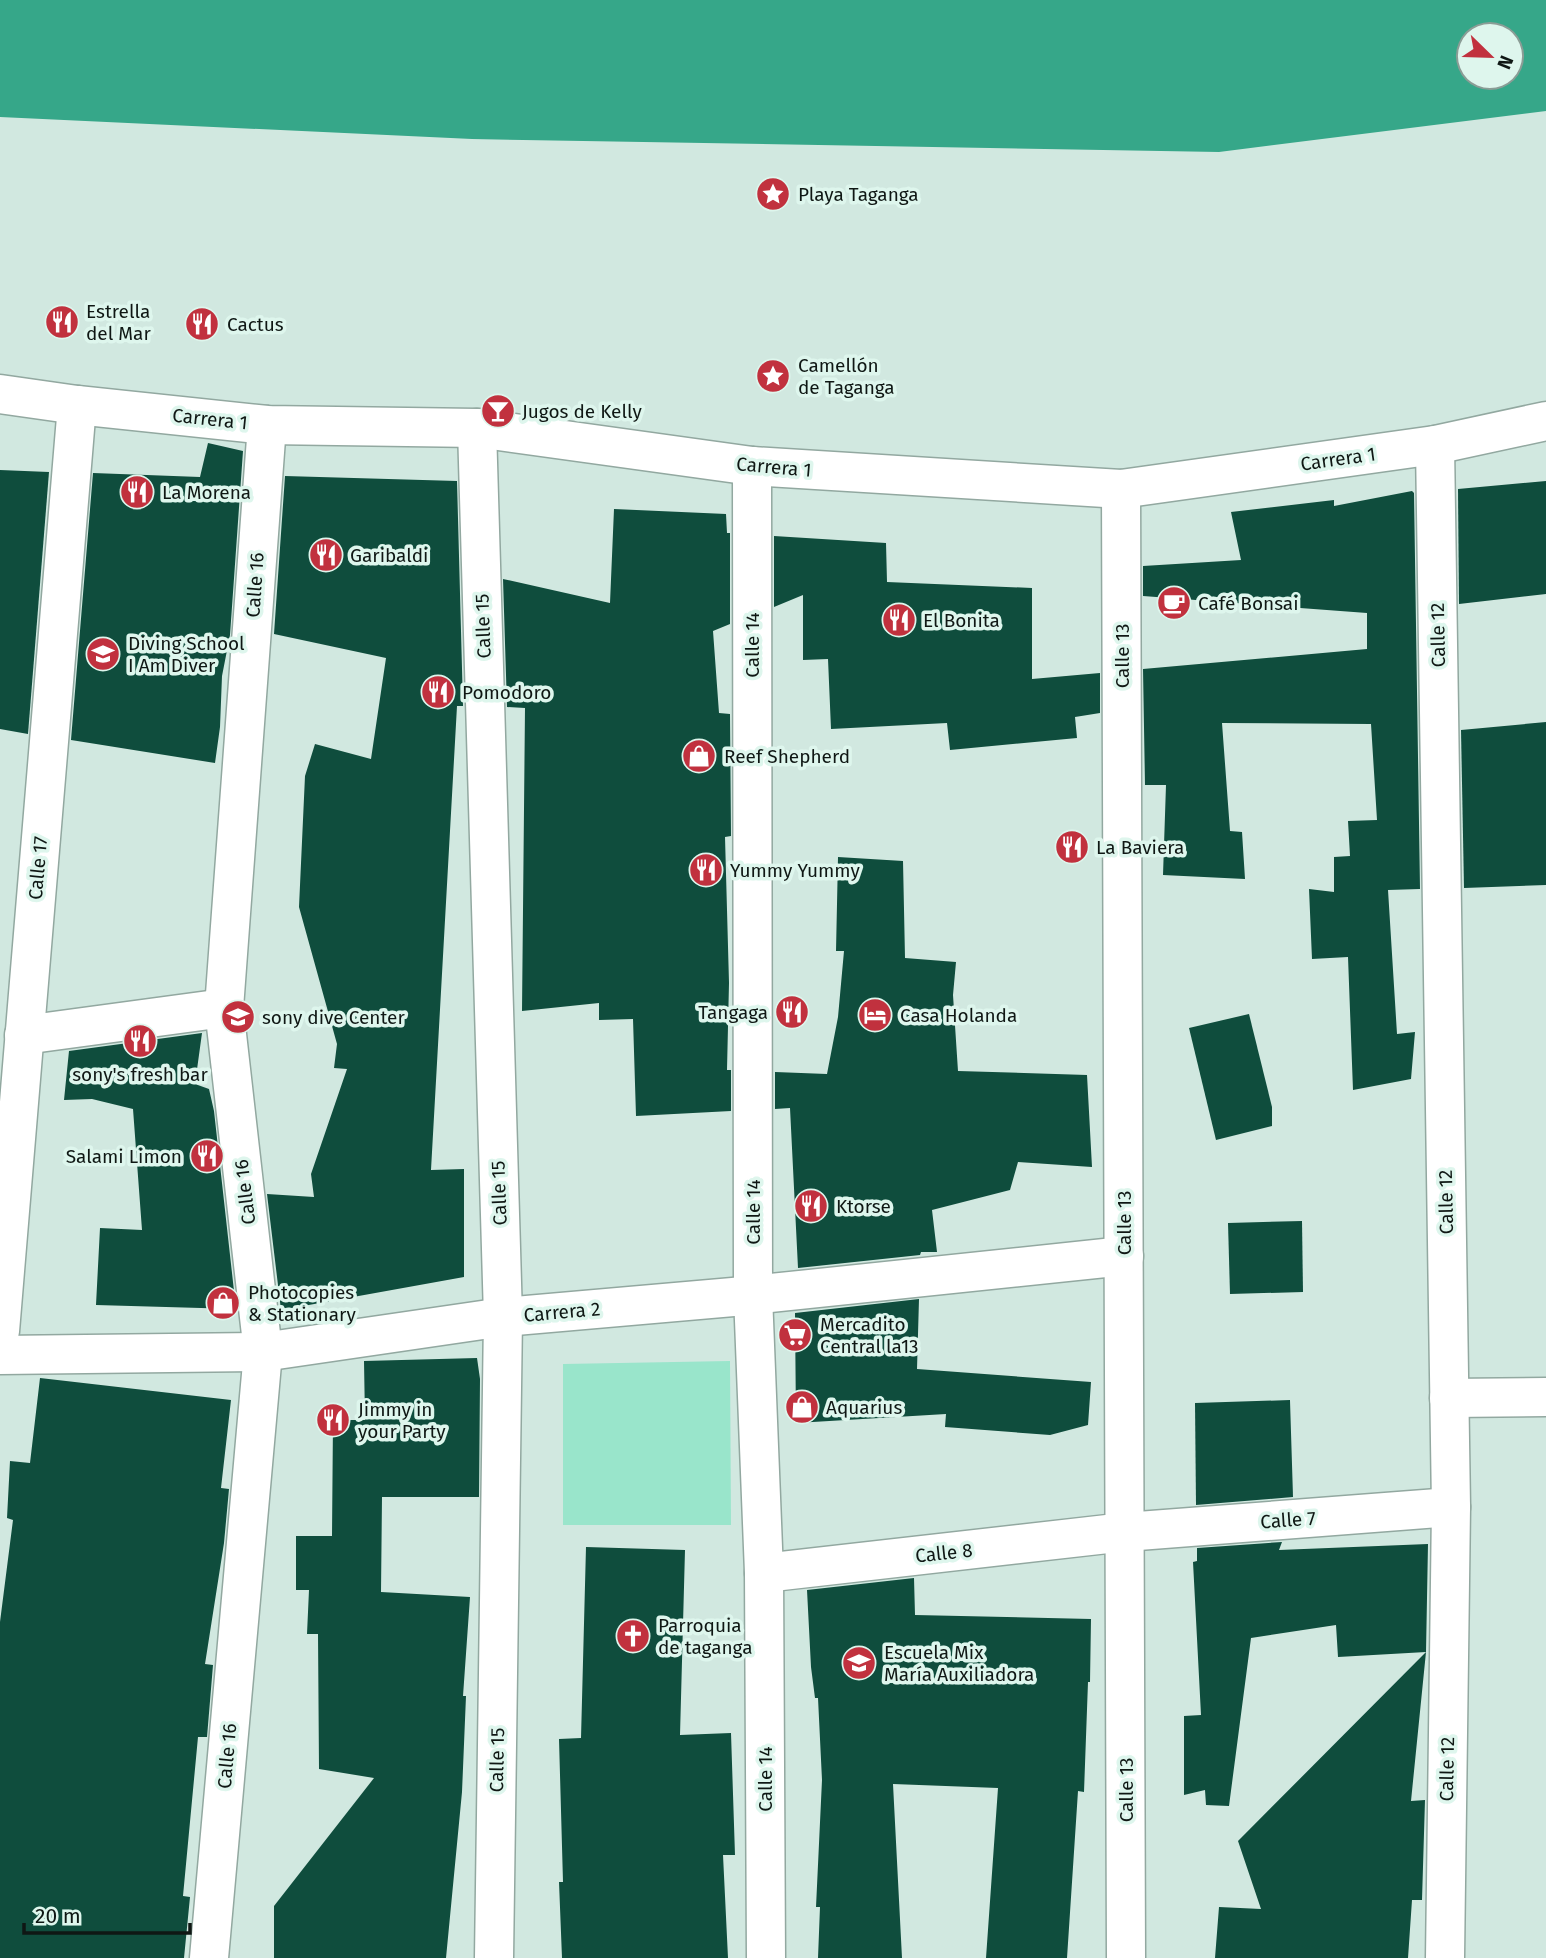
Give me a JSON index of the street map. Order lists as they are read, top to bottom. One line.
{"streets":{"street":["Carrera 1","Calle 16","Calle 15","Calle 12","Calle 14","Calle 13","Calle 17","Carrera 2","Calle 7","Calle 8"]},"crossings":[["Carrera 1","Calle 16"],["Carrera 1","Calle 15"],["Carrera 1","Calle 12"],["Carrera 1","Calle 14"],["Carrera 1","Calle 13"],["Carrera 1","Calle 17"],["Calle 16","Carrera 2"],["Calle 15","Carrera 2"],["Calle 12","Calle 7"],["Calle 14","Carrera 2"],["Calle 14","Calle 8"],["Calle 13","Carrera 2"],["Calle 13","Calle 7"],["Calle 13","Calle 8"],["Calle 7","Calle 8"]],"places":{"place":["Playa Taganga","Camellón de Taganga"],"restaurant":["Estrella del Mar","Cactus","La Morena","Garibaldi","El Bonita","Pomodoro","La Baviera","Yummy Yummy","Tangaga","sony's fresh bar","Salami Limon","Ktorse","Jimmy in your Party"],"bar":["Jugos de Kelly"],"cafe":["Café Bonsai"],"school or university":["Diving School I Am Diver","sony dive Center","Escuela Mix María Auxiliadora"],"shop":["Reef Shepherd","Photocopies & Stationary","Aquarius"],"hotel":["Casa Holanda"],"supermarket":["Mercadito Central la13"],"church":["Parroquia de taganga"]},"scale_bar":"20 m","north":"bottom right"}
